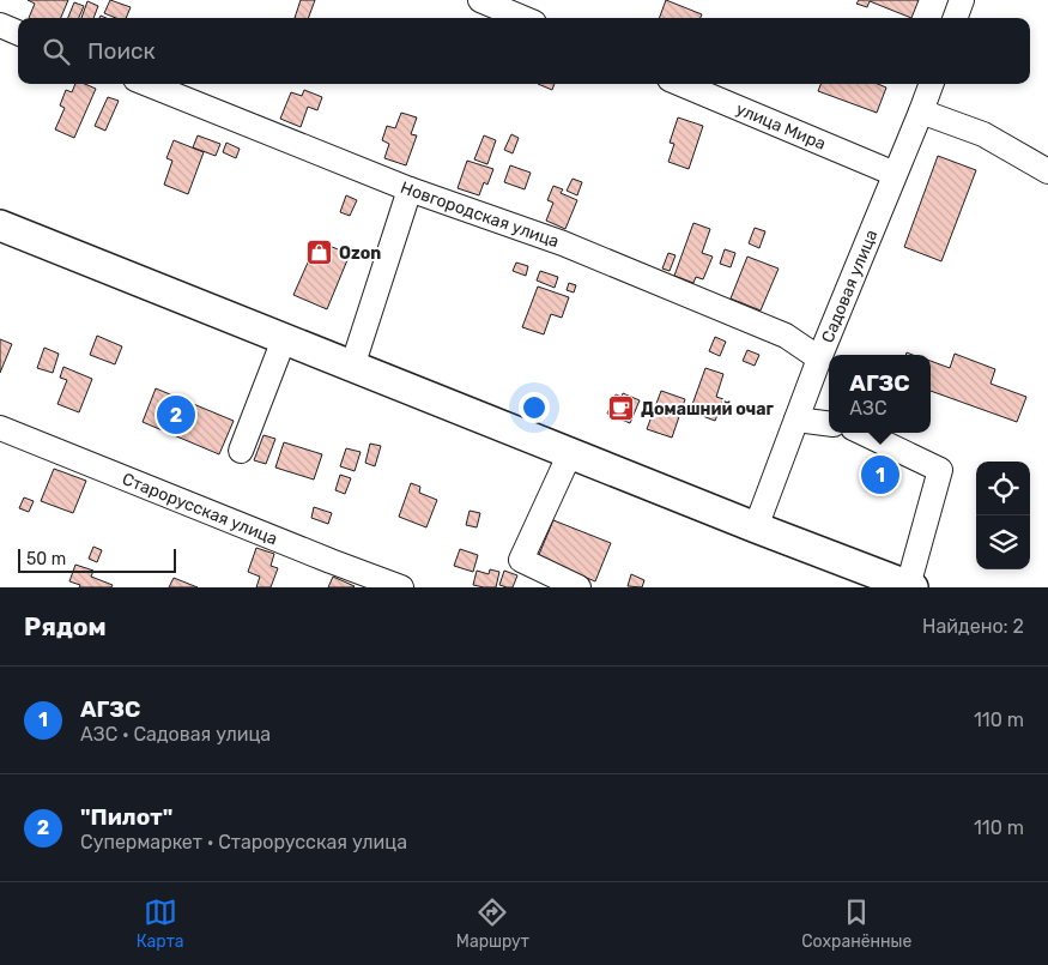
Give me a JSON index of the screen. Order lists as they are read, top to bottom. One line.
{"streets":{"street":["улица Мира","Новгородская улица","Садовая улица","Старорусская улица"]},"crossings":[["улица Мира","Садовая улица"],["Новгородская улица","Садовая улица"]],"places":{"shop":["Ozon"],"cafe":["Домашний очаг"]},"scale_bar":"50 m","page":{"search":"Поиск","popup":["АГЗС","АЗС"],"pins":["2","1"],"scale":"50 m","heading":["Рядом","Найдено: 2"],"list":[{"mark":"1","name":"АГЗС","note":"АЗС · Садовая улица","value":"110 m"},{"mark":"2","name":"\"Пилот\"","note":"Супермаркет · Старорусская улица","value":"110 m"}],"nav":["Карта","Маршрут","Сохранённые"]}}
